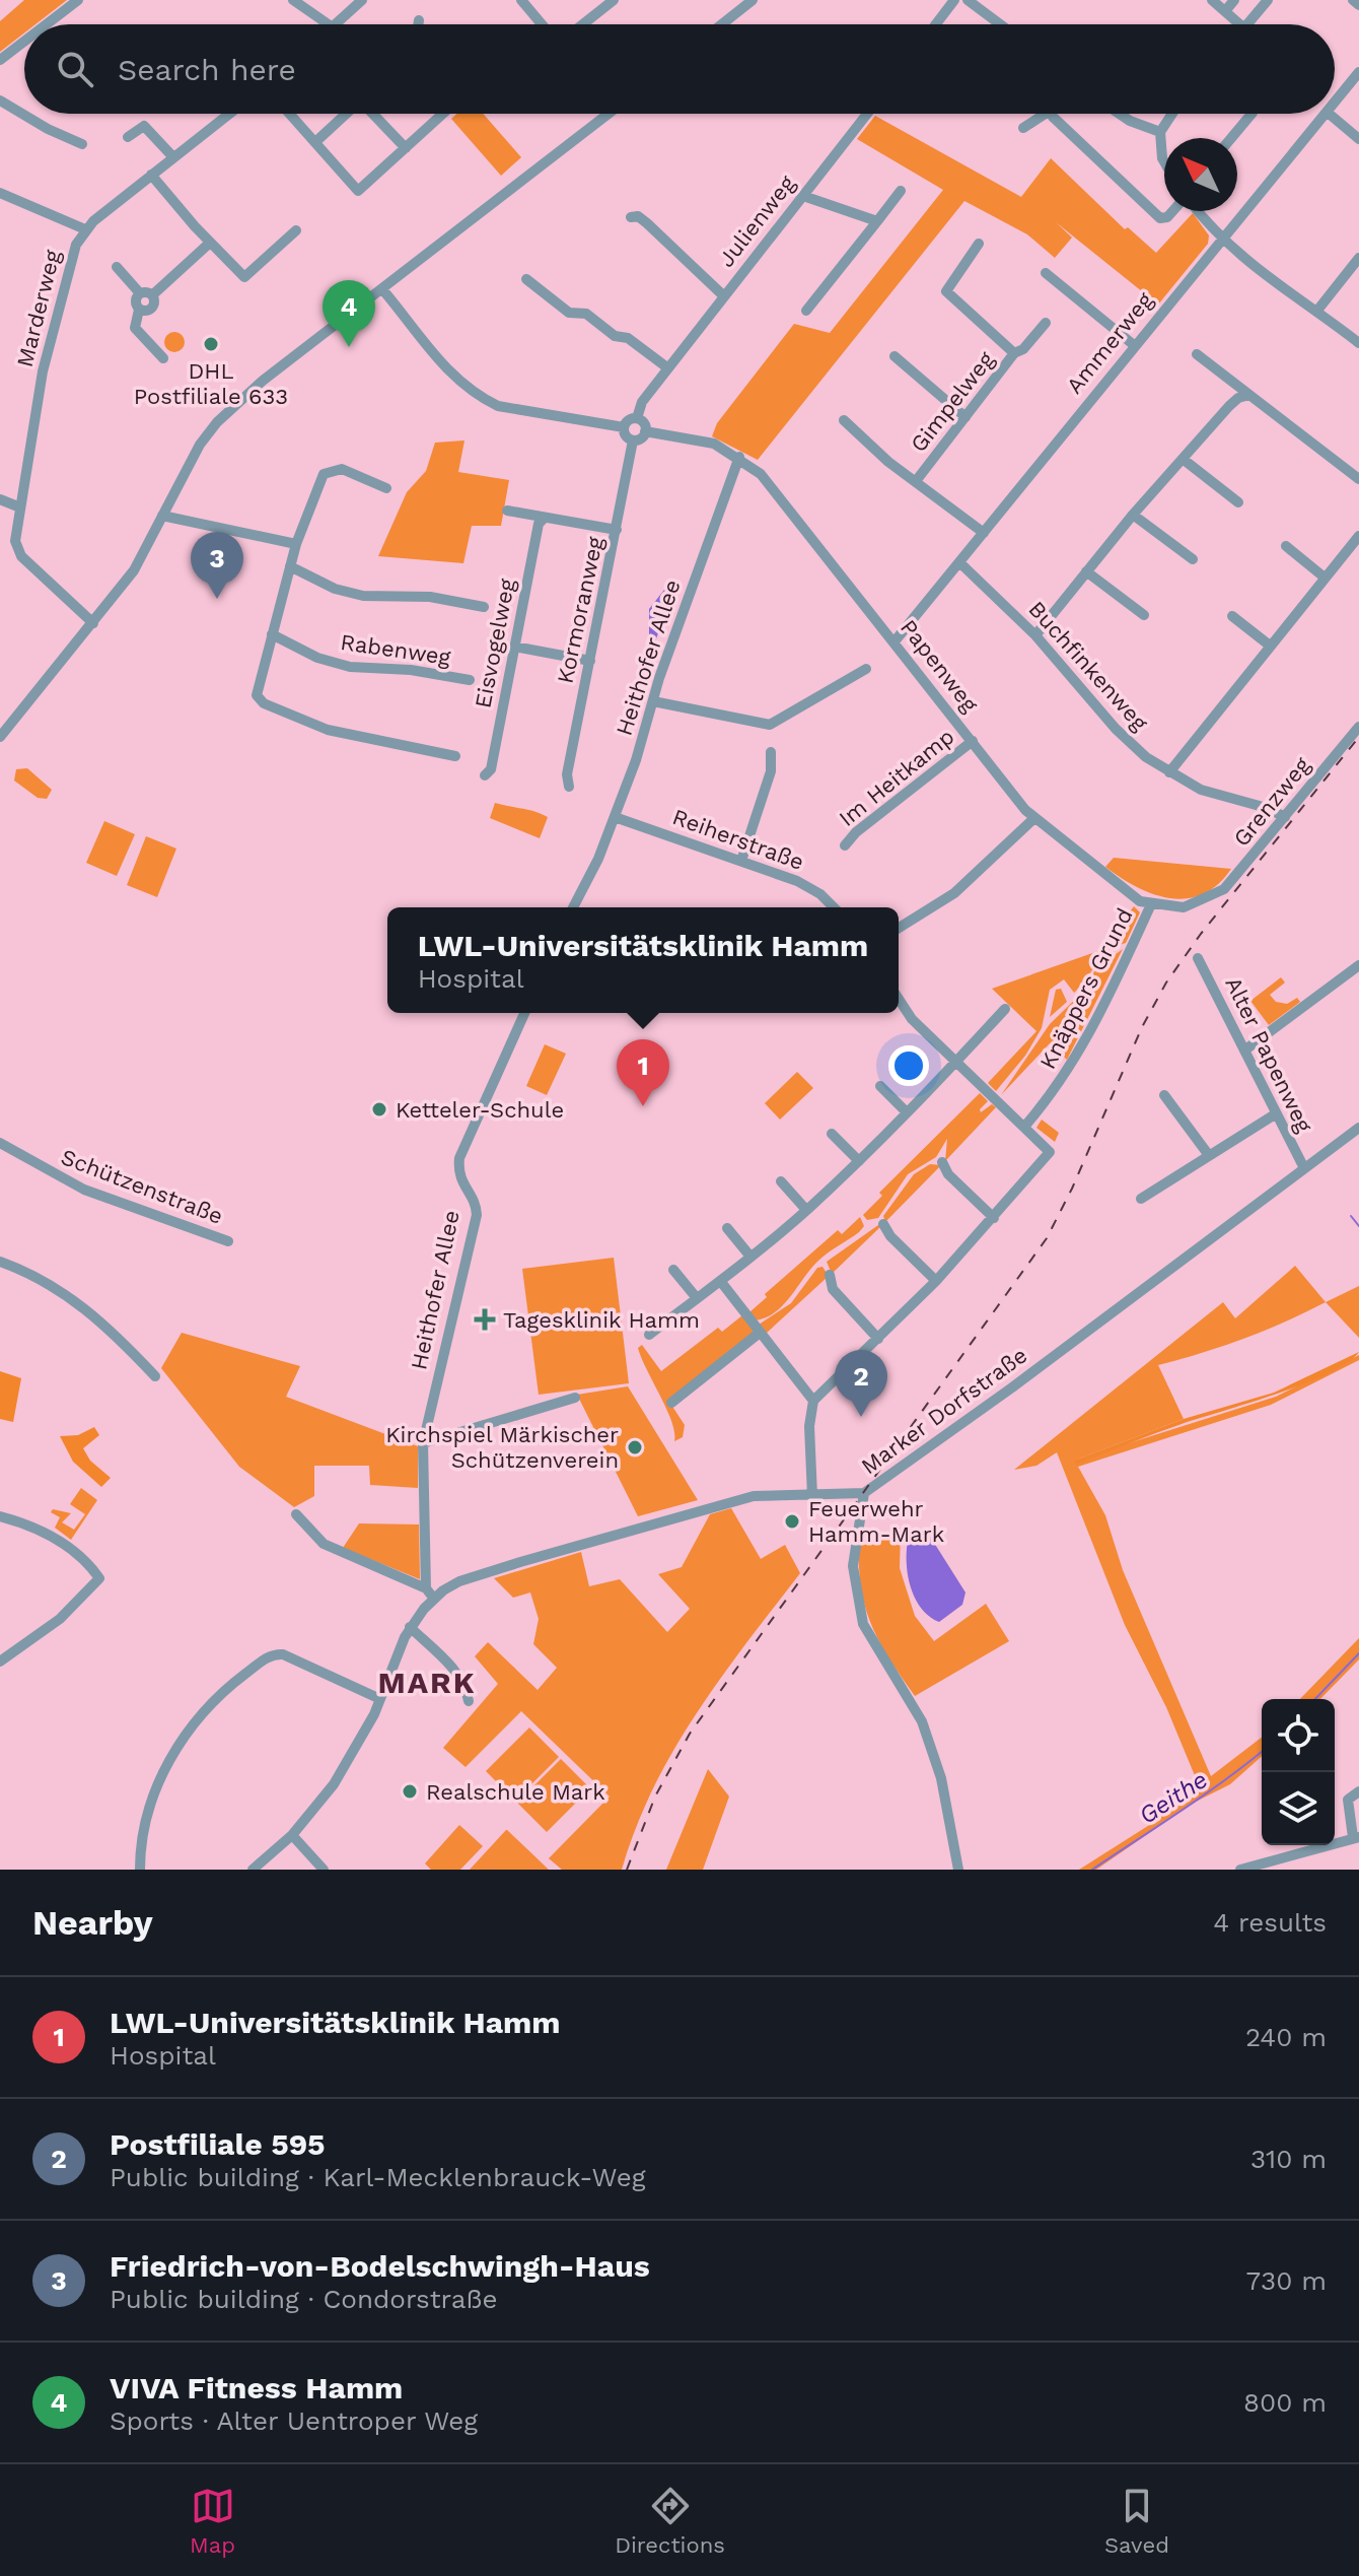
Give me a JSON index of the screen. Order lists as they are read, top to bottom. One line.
{"streets":{"street":["Julienweg","Marderweg","Ammerweg","Gimpelweg","Kormoranweg","Eisvogelweg","Rabenweg","Heithofer Allee","Papenweg","Buchfinkenweg","Im Heitkamp","Grenzweg","Reiherstraße","Knäppers Grund","Alter Papenweg","Schützenstraße","Marker Dorfstraße"]},"crossings":[["Julienweg","Kormoranweg"],["Julienweg","Papenweg"],["Ammerweg","Gimpelweg"],["Ammerweg","Papenweg"],["Ammerweg","Buchfinkenweg"],["Kormoranweg","Papenweg"],["Heithofer Allee","Papenweg"],["Heithofer Allee","Reiherstraße"],["Papenweg","Im Heitkamp"],["Papenweg","Grenzweg"],["Papenweg","Knäppers Grund"],["Buchfinkenweg","Grenzweg"],["Alter Papenweg","Marker Dorfstraße"]],"districts":["MARK"],"water":["Geithe"],"places":{"other":["DHL Postfiliale 633","Ketteler-Schule","Kirchspiel Märkischer Schützenverein","Feuerwehr Hamm-Mark","Realschule Mark"],"health":["Tagesklinik Hamm"]},"north":"top left","page":{"search":"Search here","pins":["4","3","1","2"],"popup":["LWL-Universitätsklinik Hamm","Hospital"],"heading":["Nearby","4 results"],"list":[{"mark":"1","name":"LWL-Universitätsklinik Hamm","note":"Hospital","value":"240 m"},{"mark":"2","name":"Postfiliale 595","note":"Public building · Karl-Mecklenbrauck-Weg","value":"310 m"},{"mark":"3","name":"Friedrich-von-Bodelschwingh-Haus","note":"Public building · Condorstraße","value":"730 m"},{"mark":"4","name":"VIVA Fitness Hamm","note":"Sports · Alter Uentroper Weg","value":"800 m"}],"nav":["Map","Directions","Saved"]}}
